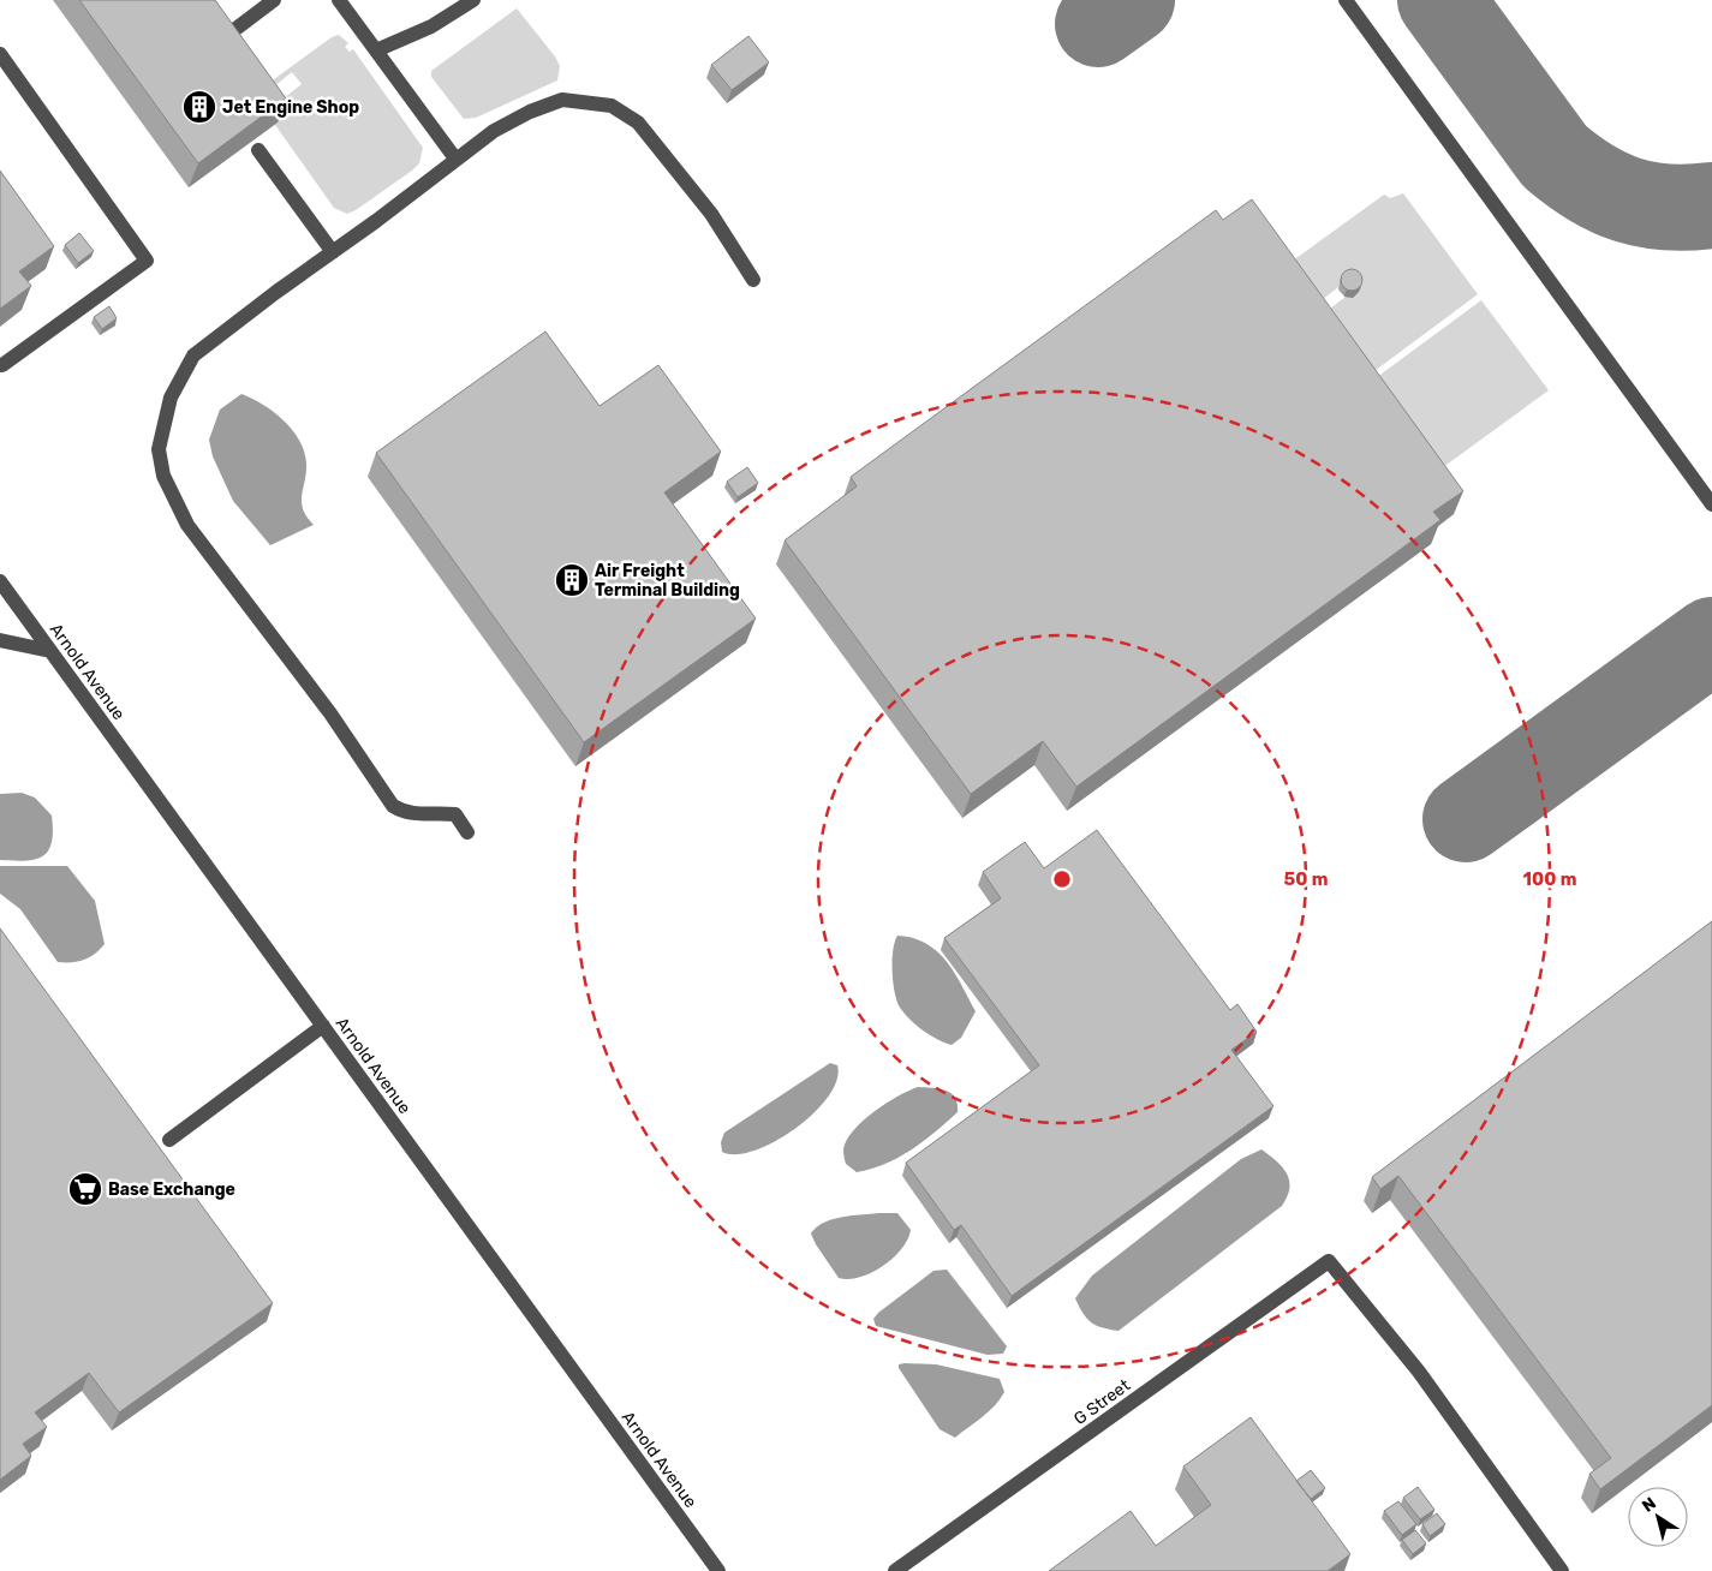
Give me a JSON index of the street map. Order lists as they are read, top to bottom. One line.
{"streets":{"street":["Arnold Avenue","G Street"]},"places":{"building":["Jet Engine Shop","Air Freight Terminal Building"],"supermarket":["Base Exchange"]},"north":"top left","rings":["50 m","100 m"]}
